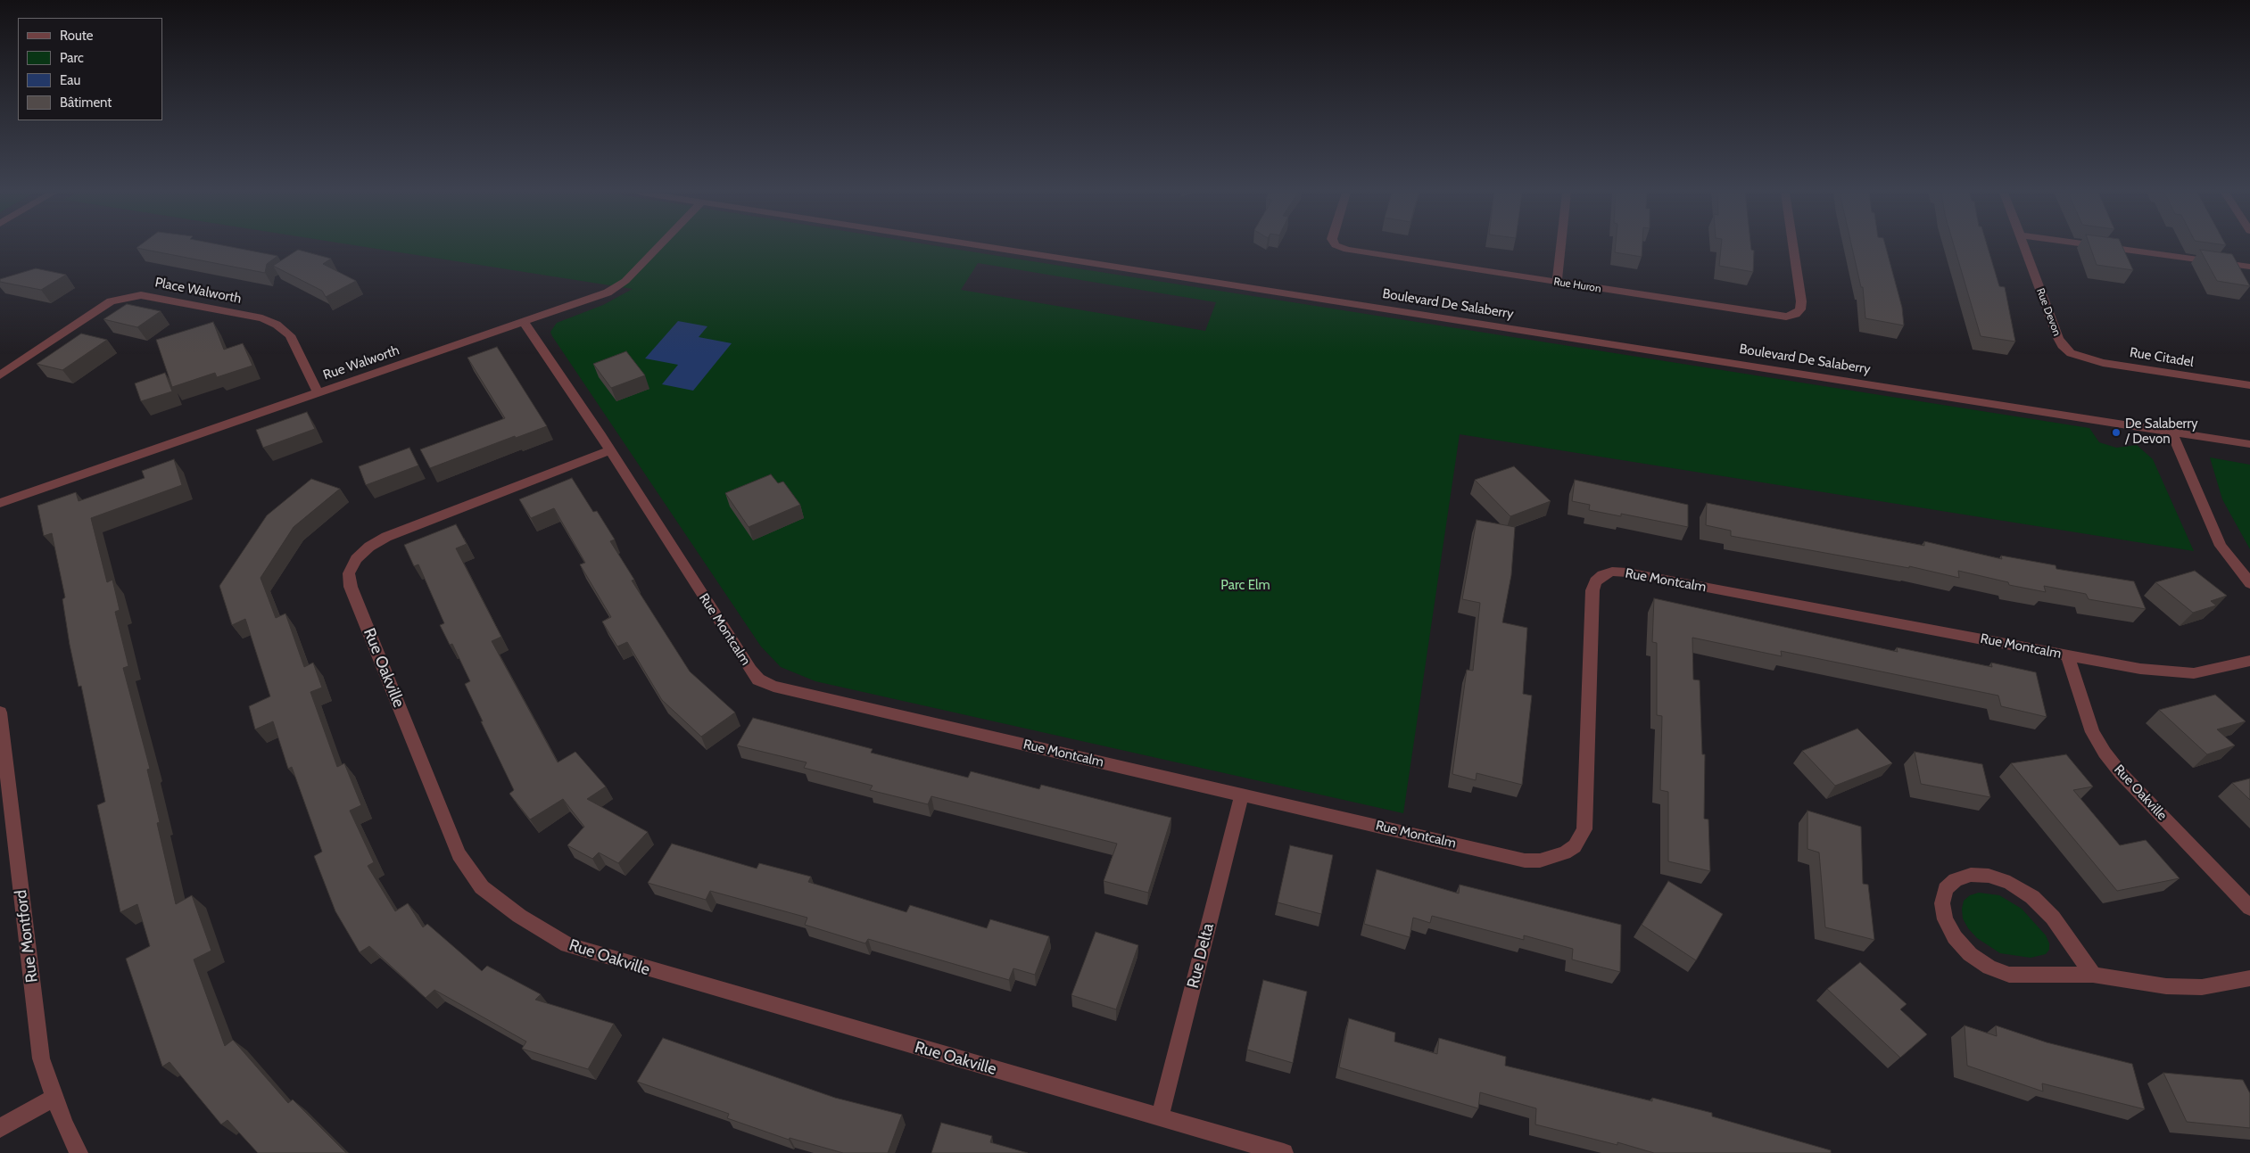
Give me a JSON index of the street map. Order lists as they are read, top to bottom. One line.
{"streets":{"street":["Rue Huron","Place Walworth","Boulevard De Salaberry","Rue Devon","Rue Citadel","Rue Walworth","Rue Montcalm","Rue Oakville","Rue Montford","Rue Delta"]},"crossings":[["Place Walworth","Rue Walworth"],["Rue Devon","Rue Citadel"],["Rue Walworth","Rue Montcalm"],["Rue Montcalm","Rue Oakville"],["Rue Montcalm","Rue Delta"],["Rue Oakville","Rue Delta"]],"parks":["Parc Elm"],"places":["De Salaberry / Devon"],"legend":["Route","Parc","Eau","Bâtiment"]}
